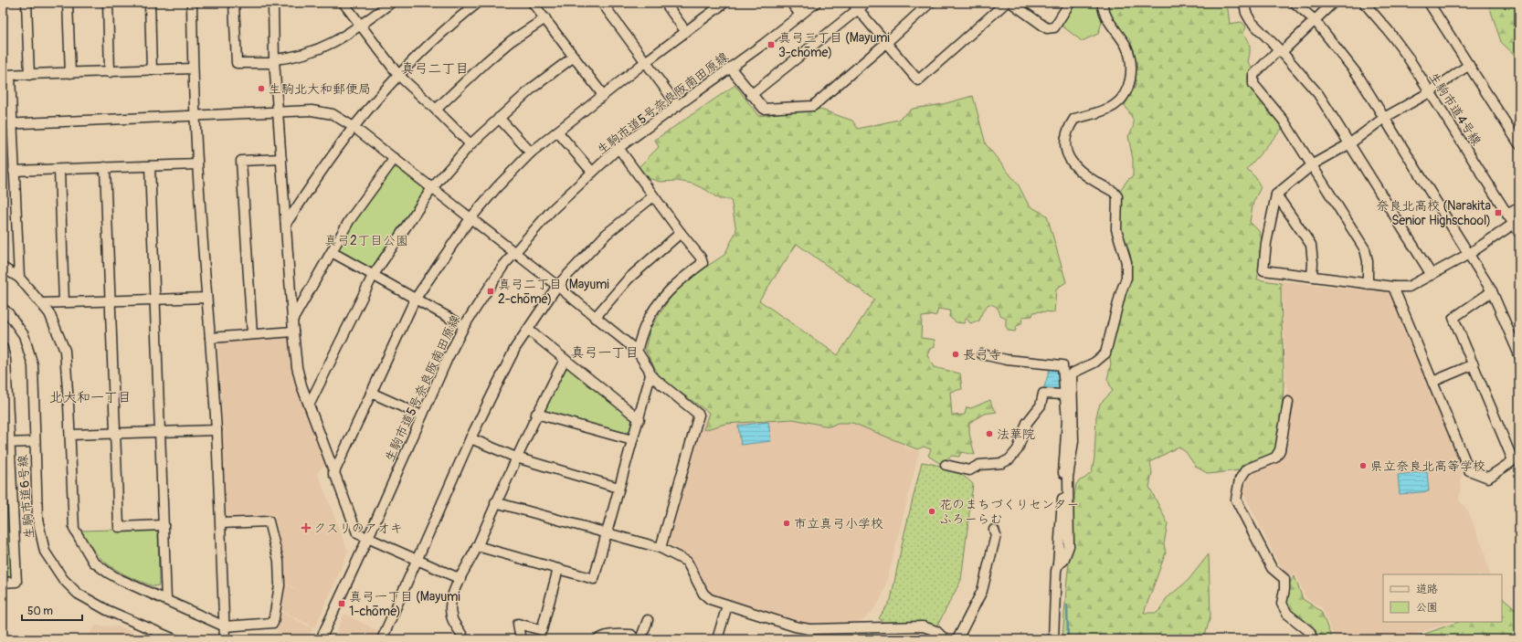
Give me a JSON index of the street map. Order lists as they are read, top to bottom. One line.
{"streets":{"street":["生駒市道5号奈良阪南田原線","生駒市道4号線","生駒市道6号線"]},"districts":["真弓二丁目","真弓一丁目","北大和一丁目"],"parks":["真弓2丁目公園"],"places":{"transit":["真弓三丁目 (Mayumi 3-chōme)","奈良北高校 (Narakita Senior Highschool)","真弓二丁目 (Mayumi 2-chōme)","真弓一丁目 (Mayumi 1-chōme)"],"other":["生駒北大和郵便局","長弓寺","法華院","県立奈良北高等学校","花のまちづくりセンター ふろーらむ","市立真弓小学校"],"health":["クスリのアオキ"]},"legend":["道路","公園"],"scale_bar":"50 m"}
